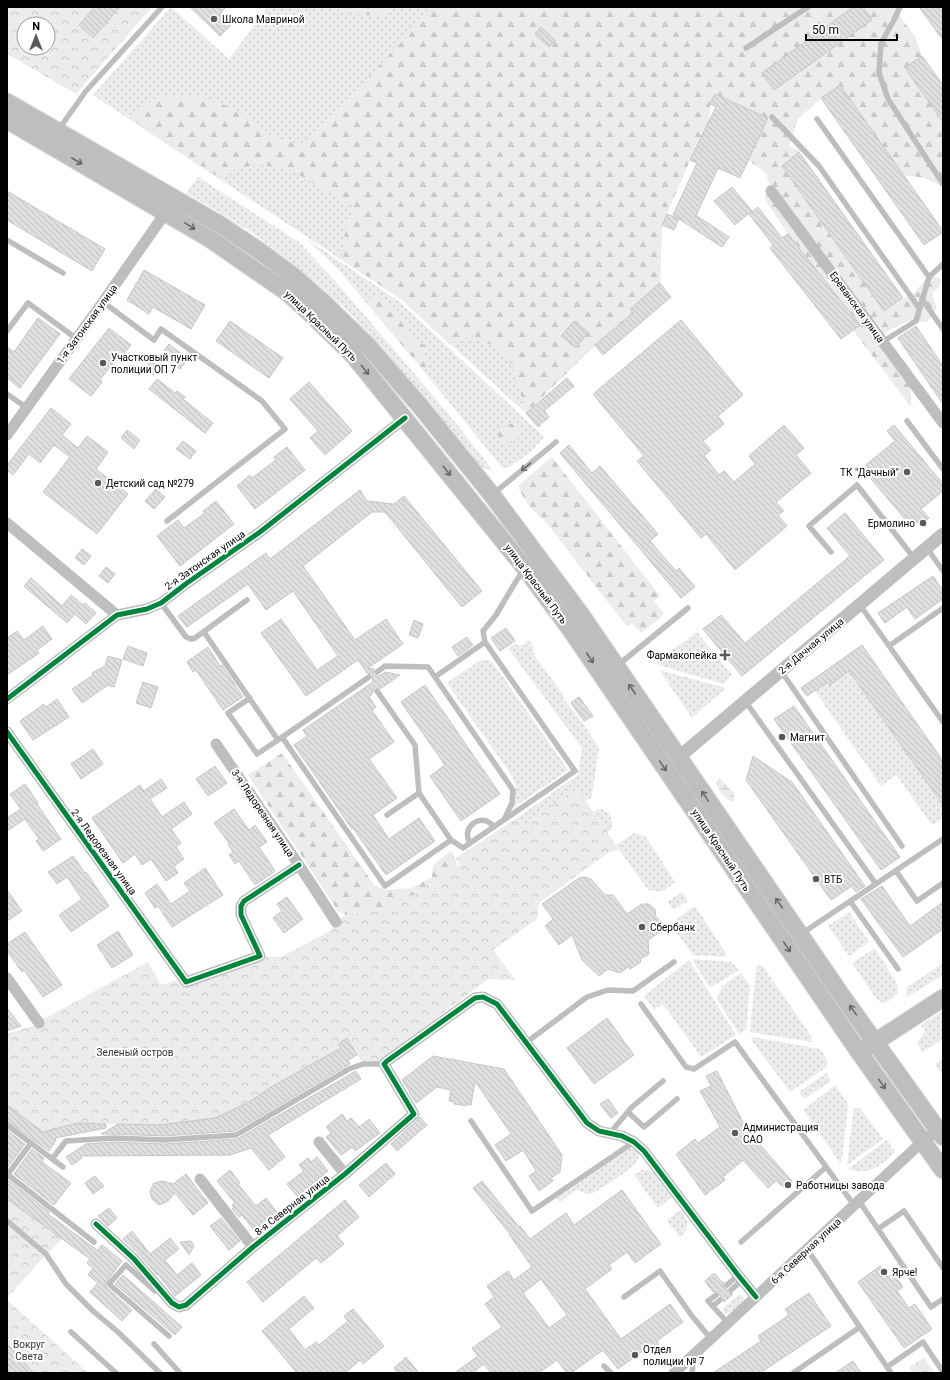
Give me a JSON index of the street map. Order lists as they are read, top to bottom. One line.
{"streets":{"main road":["улица Красный Путь"],"street":["Ереванская улица","1-я Затонская улица","2-я Затонская улица","2-я Дачная улица","3-я Ледорезная улица","2-я Ледорезная улица","8-я Северная улица","6-я Северная улица"]},"crossings":[["1-я Затонская улица","улица Красный Путь"],["улица Красный Путь","2-я Затонская улица"],["улица Красный Путь","2-я Дачная улица"],["улица Красный Путь","6-я Северная улица"],["3-я Ледорезная улица","2-я Ледорезная улица"]],"parks":["Зеленый остров","Вокруг Света"],"places":{"other":["Школа Мавриной","Участковый пункт полиции ОП 7","ТК \"Дачный\"","Детский сад №279","Ермолино","Магнит","ВТБ","Сбербанк","Администрация САО","Работницы завода","Ярче!","Отдел полиции № 7"],"health":["Фармакопейка"]},"scale_bar":"50 m","north":"top"}
